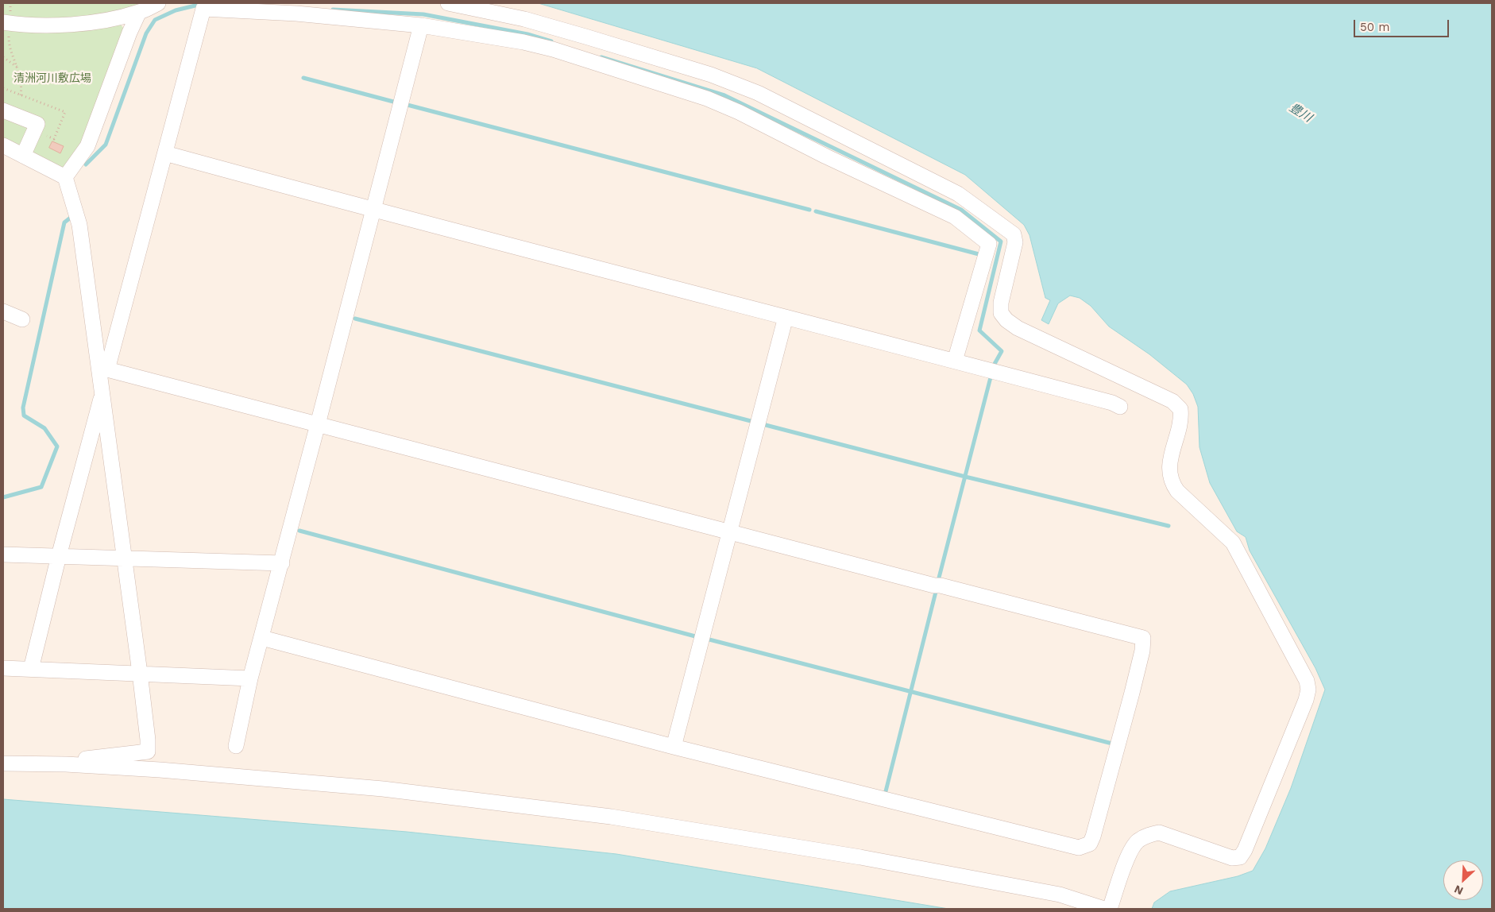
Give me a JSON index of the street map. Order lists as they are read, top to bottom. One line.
{"water":["豊川"],"parks":["清洲河川敷広場"],"scale_bar":"50 m","north":"bottom left"}
